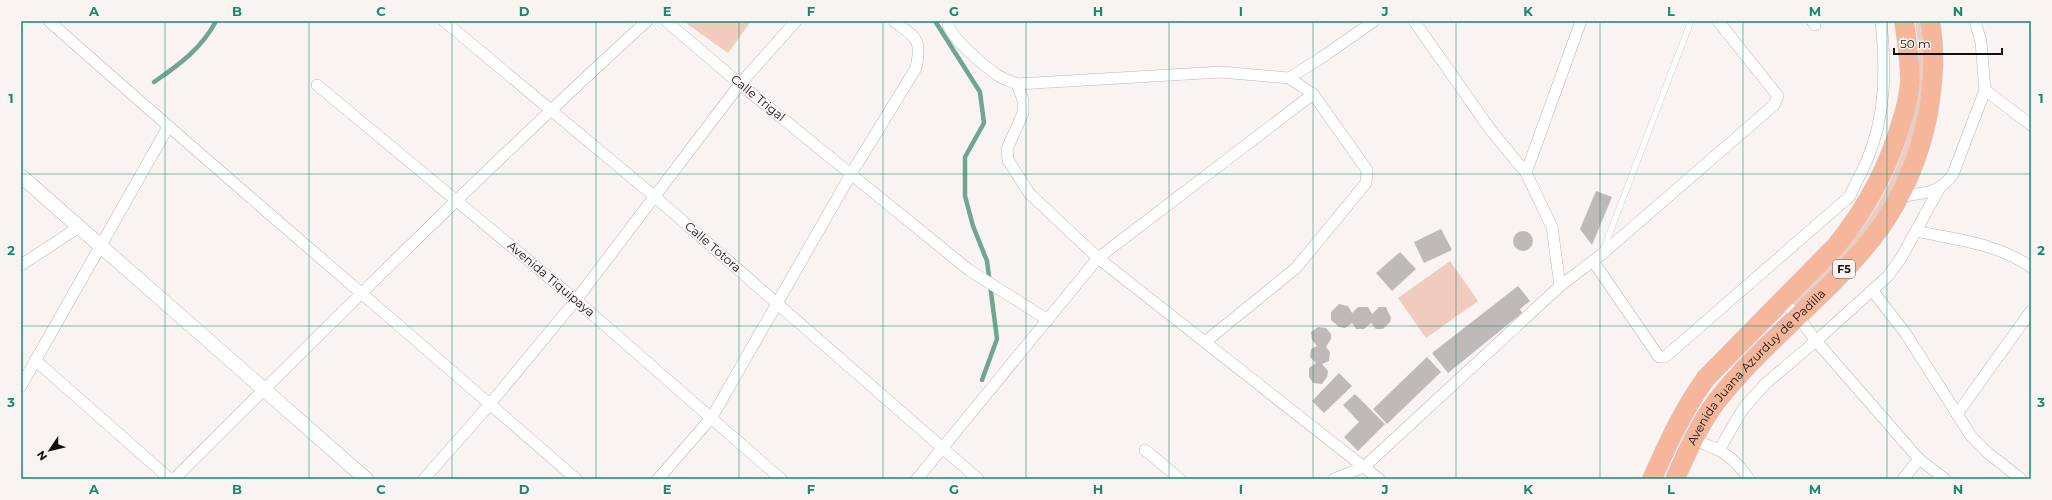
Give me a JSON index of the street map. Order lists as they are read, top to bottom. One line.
{"streets":{"highway":["F5","Avenida Juana Azurduy de Padilla"],"street":["Calle Trigal","Calle Totora","Avenida Tiquipaya"]},"scale_bar":"50 m","north":"bottom left","grid":{"columns":["A","B","C","D","E","F","G","H","I","J","K","L","M","N"],"rows":["1","2","3"]}}
